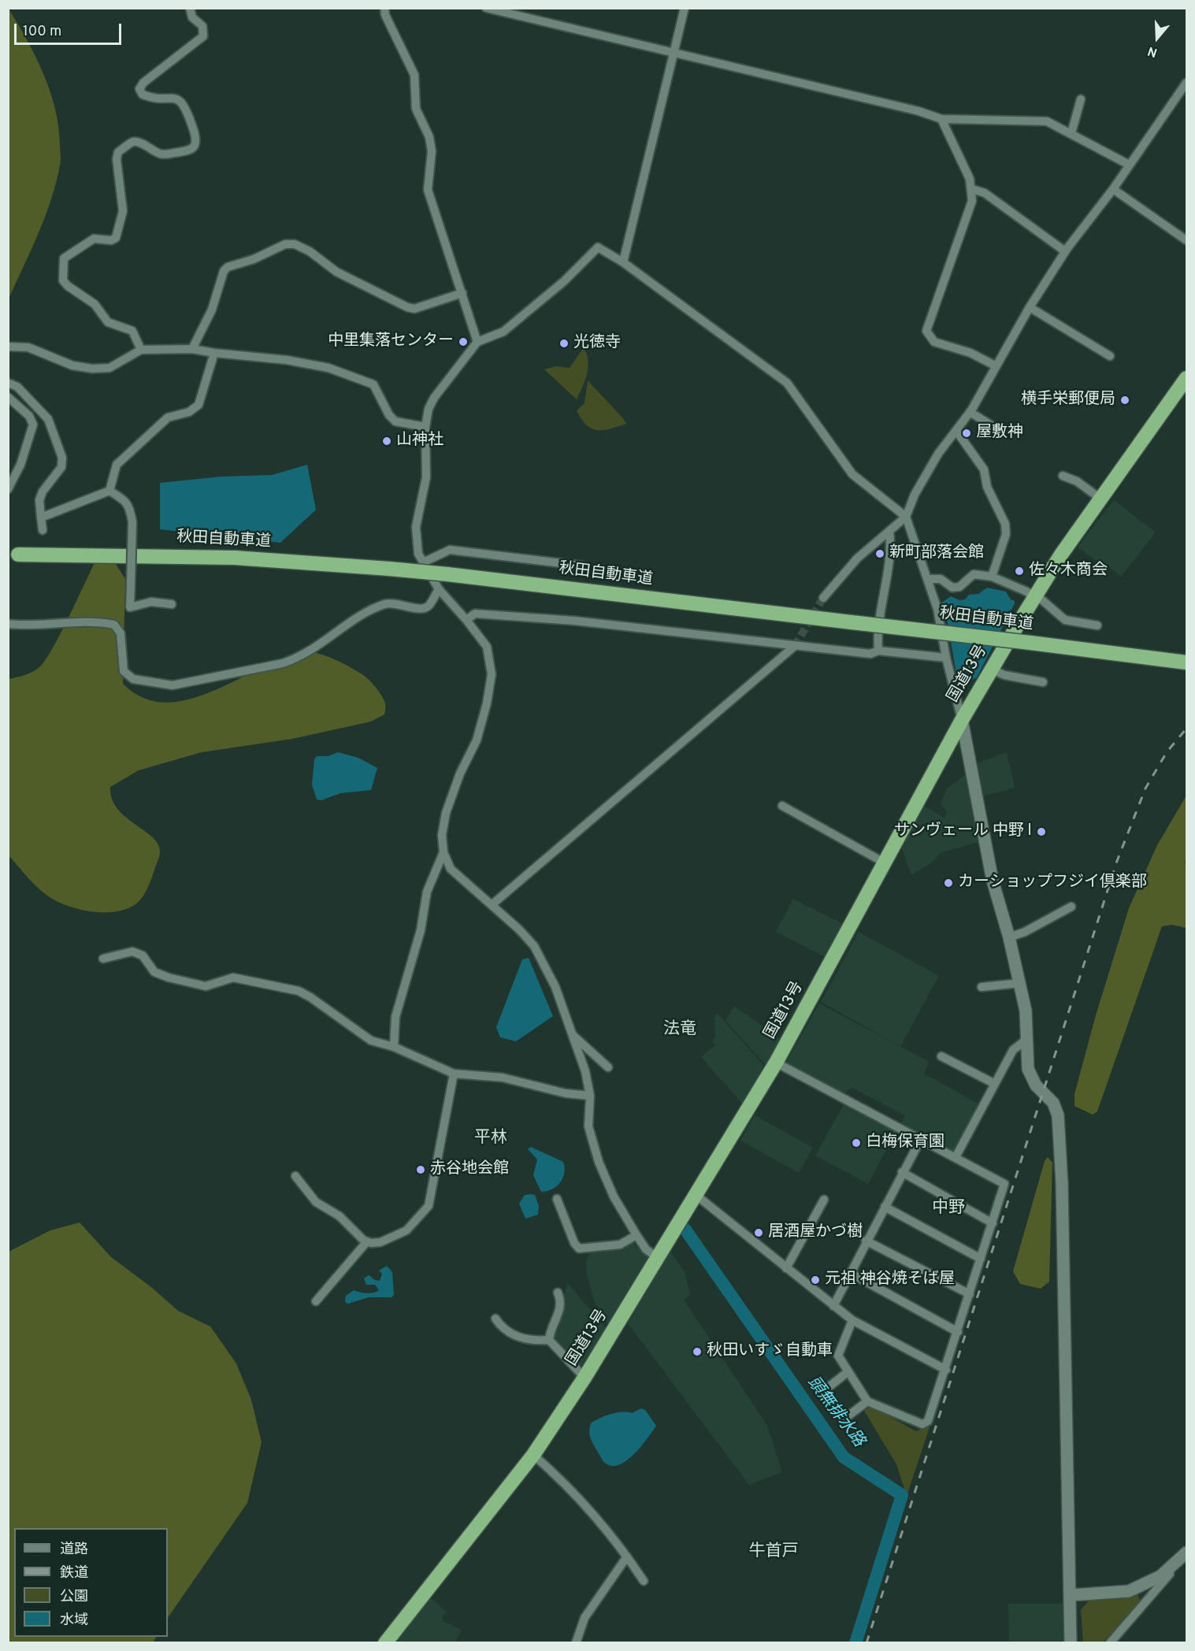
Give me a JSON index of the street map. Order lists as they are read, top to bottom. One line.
{"streets":{"highway":["秋田自動車道","国道13号"]},"districts":["法竜","平林","中野","牛首戸"],"water":["頭無排水路"],"places":["中里集落センター","光徳寺","横手栄郵便局","屋敷神","山神社","新町部落会館","佐々木商会","サンヴェール 中野 I","カーショップフジイ倶楽部","白梅保育園","赤谷地会館","居酒屋かづ樹","元祖 神谷焼そば屋","秋田いすゞ自動車"],"legend":["道路","鉄道","公園","水域"],"scale_bar":"100 m","north":"bottom"}
